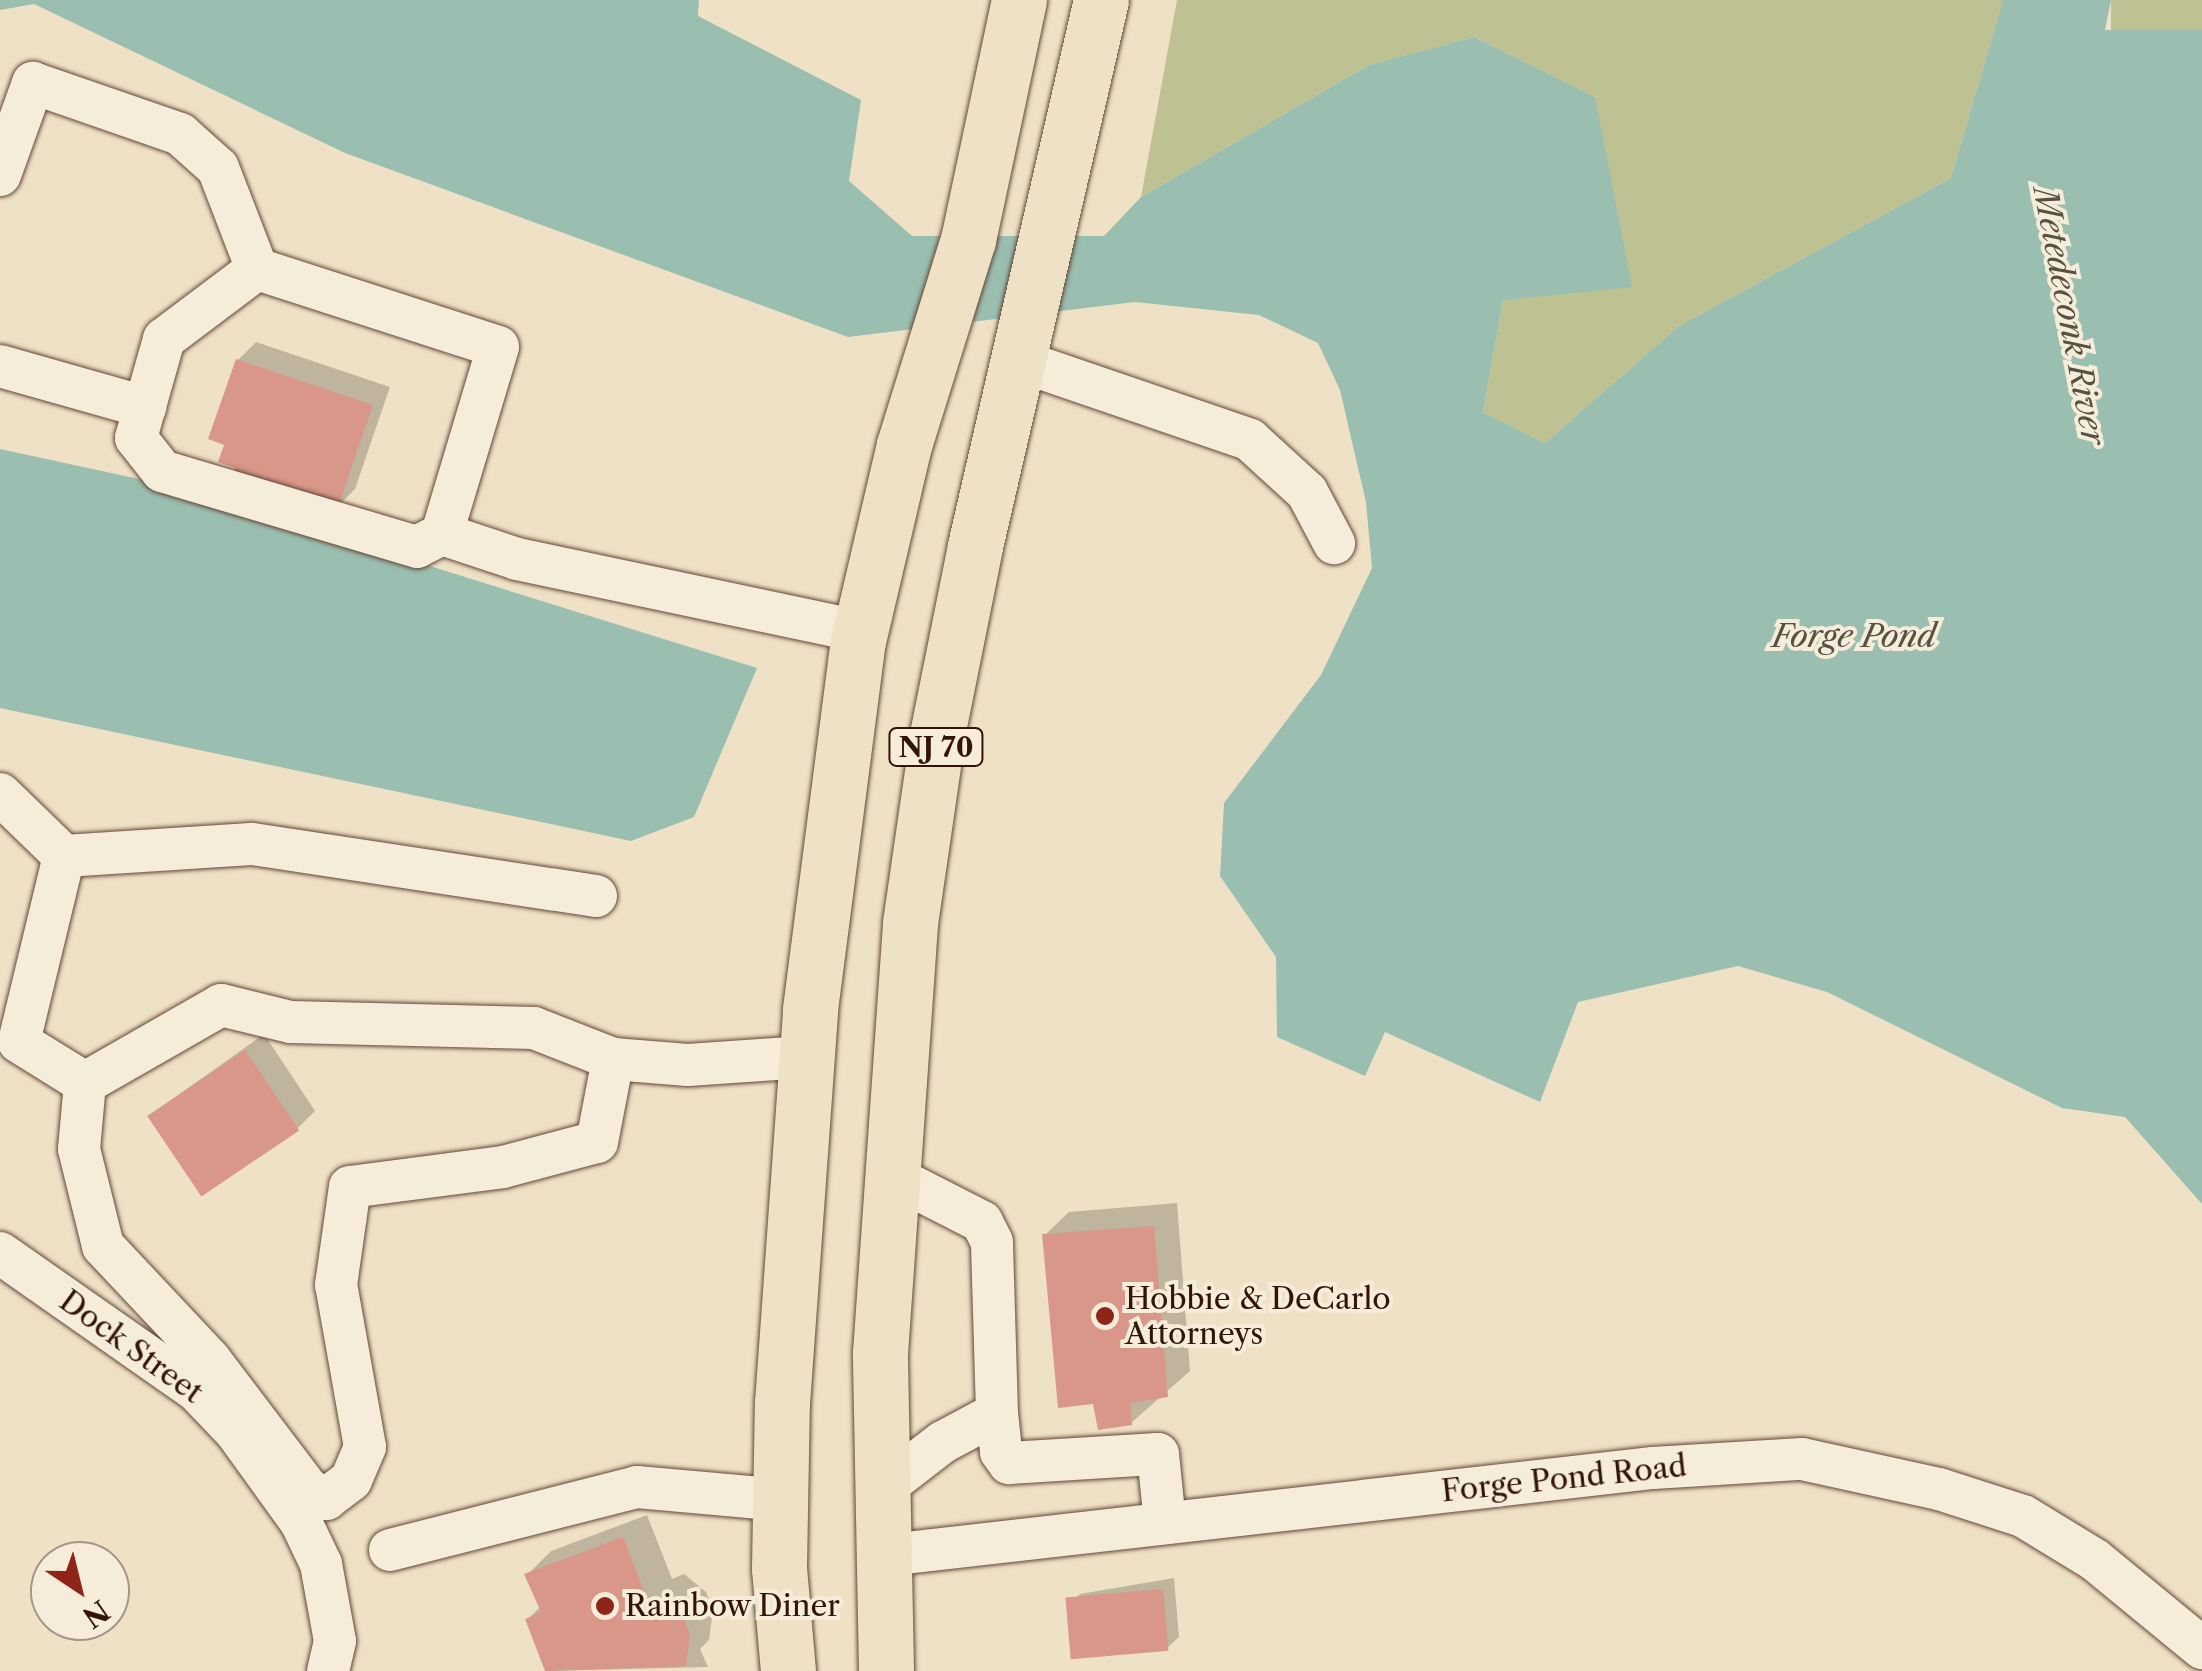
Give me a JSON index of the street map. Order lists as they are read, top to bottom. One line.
{"streets":{"highway":["NJ 70"],"street":["Dock Street","Forge Pond Road"]},"crossings":[["NJ 70","Forge Pond Road"]],"water":["Metedeconk River","Forge Pond"],"places":["Hobbie & DeCarlo Attorneys","Rainbow Diner"],"north":"bottom right"}
